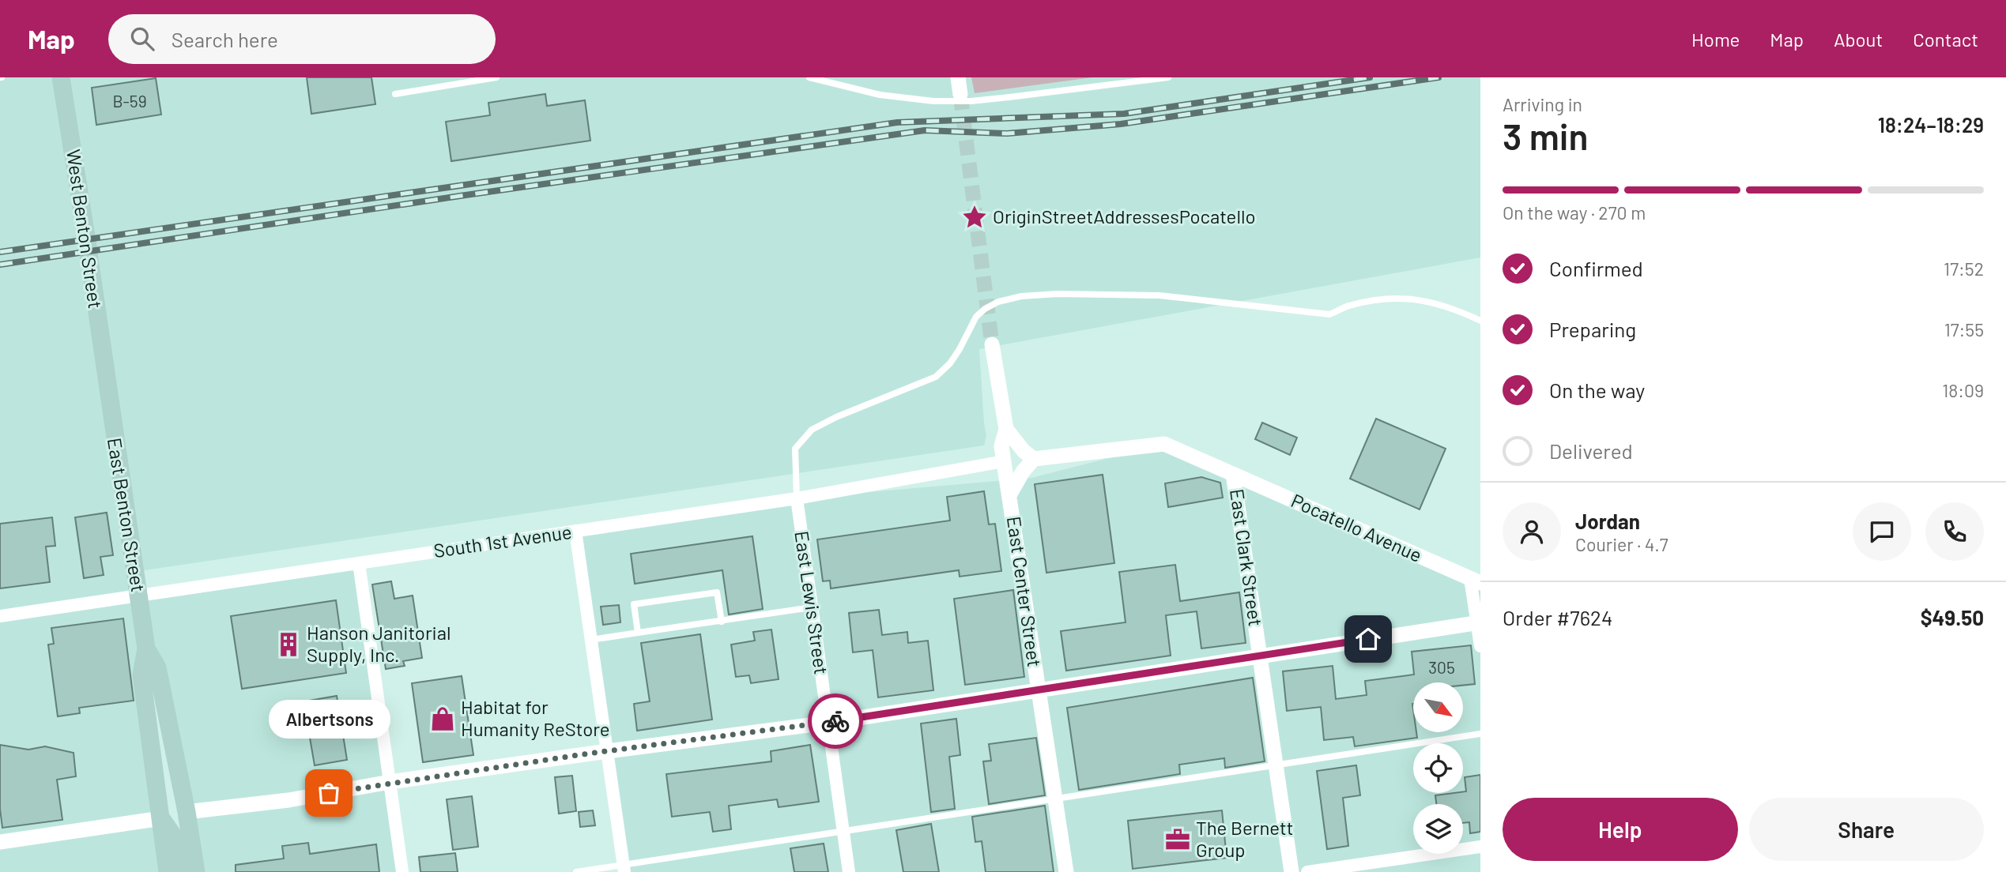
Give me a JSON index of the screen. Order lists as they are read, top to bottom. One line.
{"streets":{"main road":["West Benton Street","East Benton Street"],"street":["Pocatello Avenue","South 1st Avenue","East Clark Street","East Center Street","East Lewis Street"]},"crossings":[["West Benton Street","East Benton Street"],["Pocatello Avenue","East Clark Street"],["South 1st Avenue","East Center Street"],["South 1st Avenue","East Lewis Street"]],"places":{"place":["OriginStreetAddressesPocatello"],"building":["Hanson Janitorial Supply, Inc."],"shop":["Habitat for Humanity ReStore"],"other":["Albertsons"],"office":["The Bernett Group"]},"house_numbers":["B-59","305"],"north":"bottom right","page":{"header":"Map","search":"Search here","nav":["Home","Map","About","Contact"],"heading":["3 min","Arriving in","18:24–18:29"],"panel":["Jordan","Courier · 4.7","Order #7624","$49.50"],"bar":"On the way · 270 m","list":[["Confirmed","17:52"],["Preparing","17:55"],["On the way","18:09"],"Delivered"],"bubble":"Albertsons","buttons":["Help","Share"]}}
